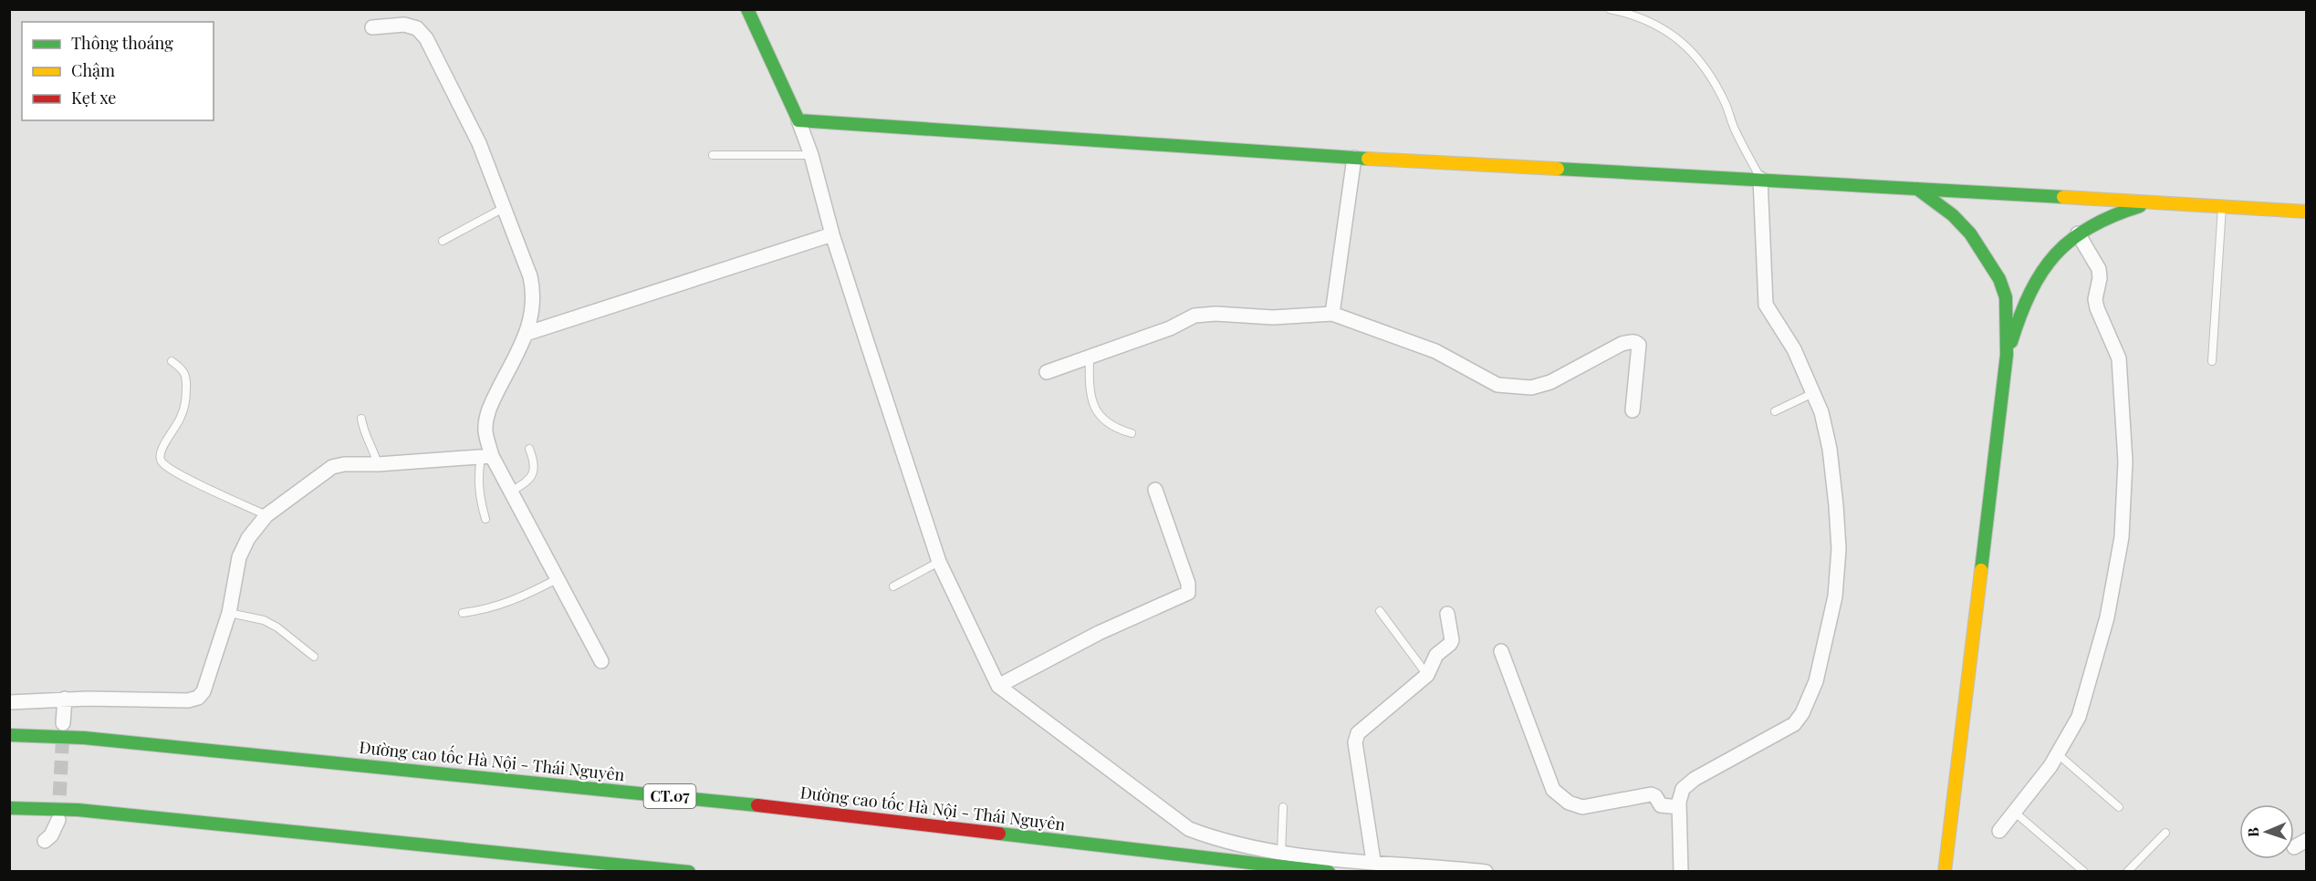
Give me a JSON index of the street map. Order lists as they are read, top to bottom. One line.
{"streets":{"main road":["Đường cao tốc Hà Nội - Thái Nguyên","CT.07"]},"legend":["Thông thoáng","Chậm","Kẹt xe"],"north":"left"}
